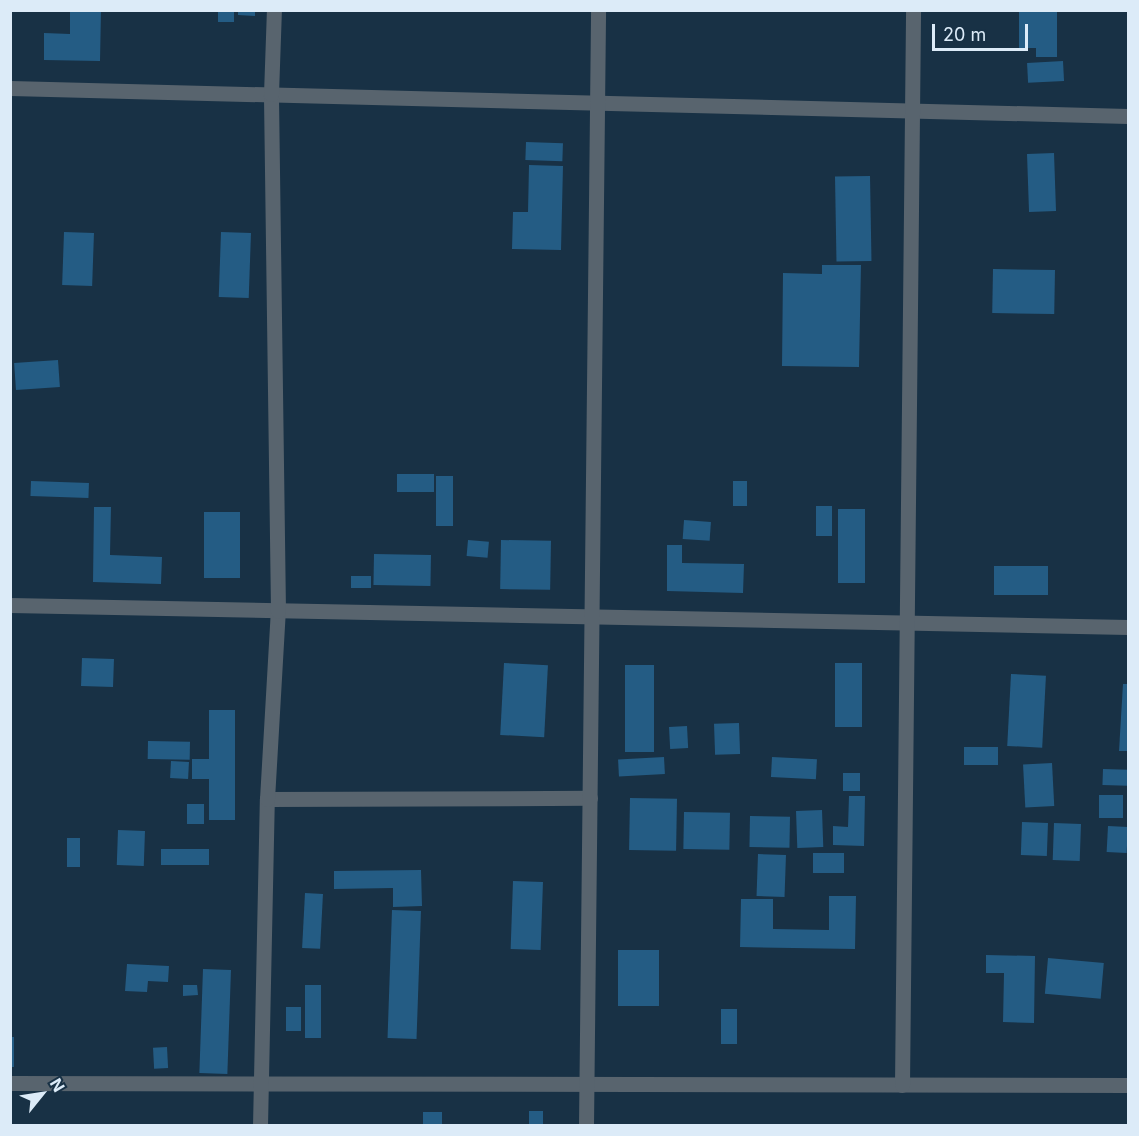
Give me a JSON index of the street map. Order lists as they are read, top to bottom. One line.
{"scale_bar":"20 m","north":"top right"}
